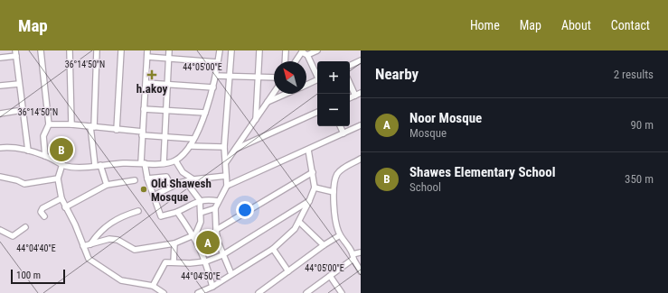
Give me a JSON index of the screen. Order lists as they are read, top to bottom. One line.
{"places":{"health":["h.akoy"],"other":["Old Shawesh Mosque"]},"scale_bar":"100 m","north":"top left","page":{"header":"Map","nav":["Home","Map","About","Contact"],"heading":["Nearby","2 results"],"map_buttons":["+","−"],"list":[{"mark":"A","name":"Noor Mosque","note":"Mosque","value":"90 m"},{"mark":"B","name":"Shawes Elementary School","note":"School","value":"350 m"}],"pins":["B","A"],"scale":"100 m"},"coordinates":["36°14'50\"N","44°05'00\"E","44°04'40\"E","44°04'50\"E"]}
